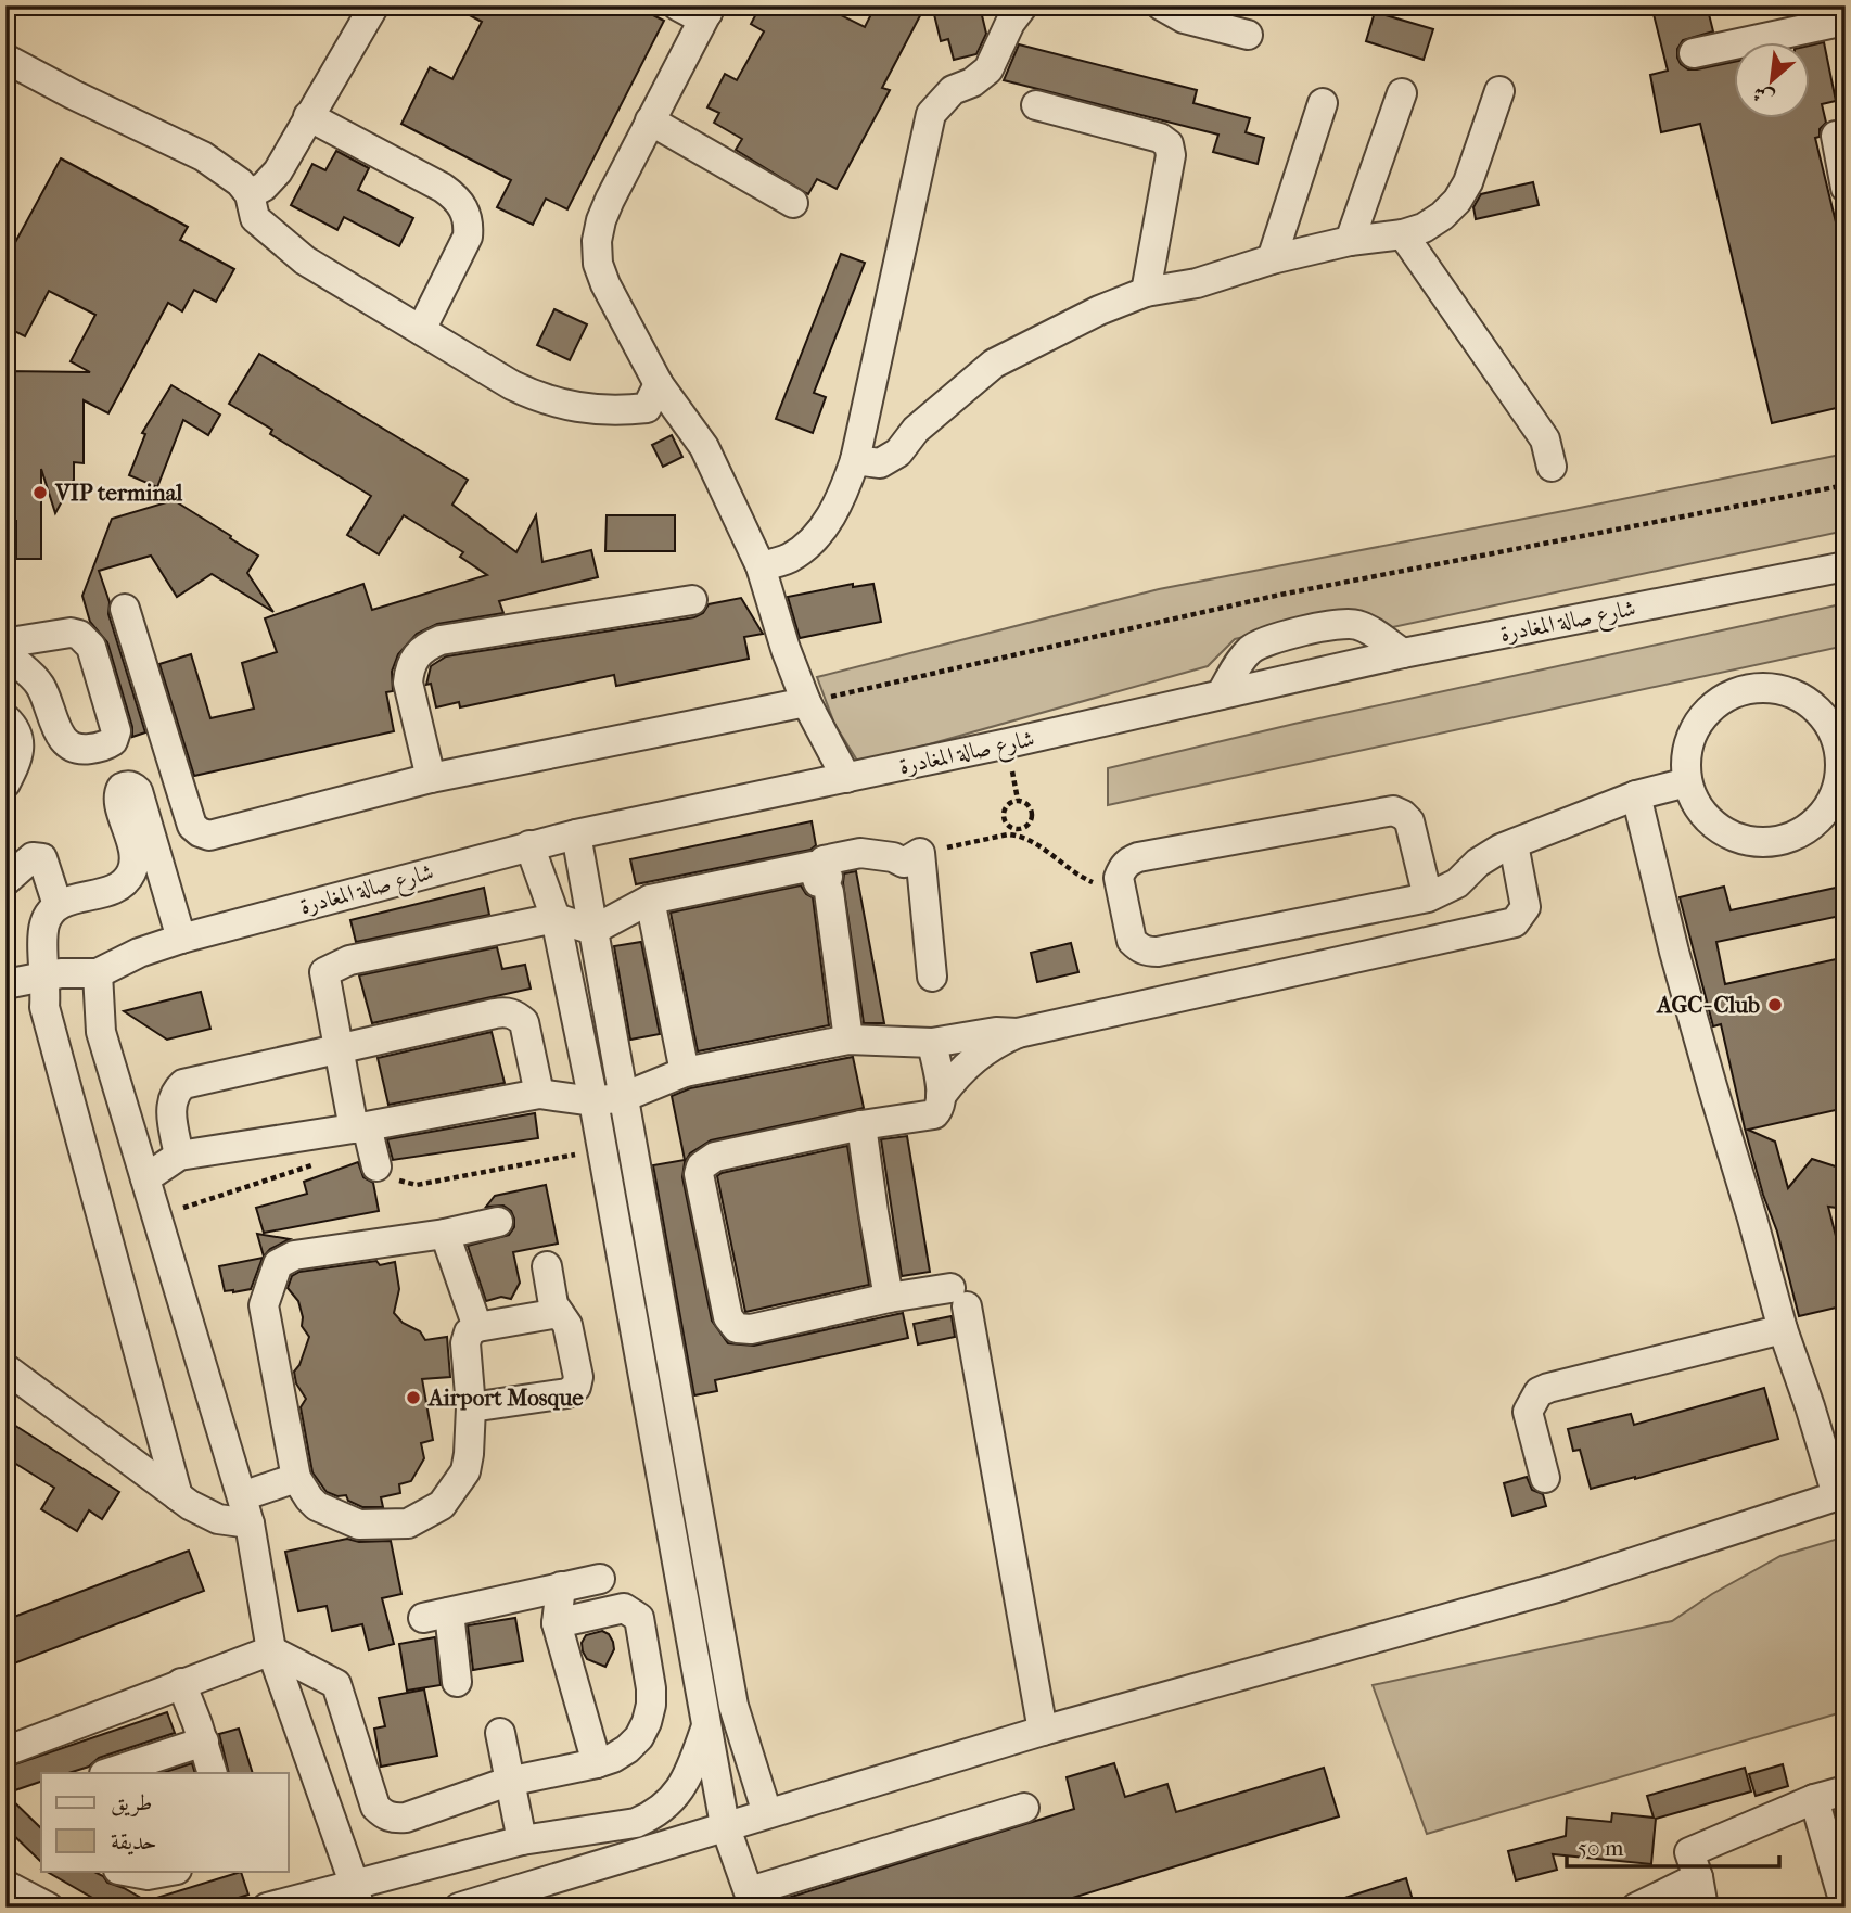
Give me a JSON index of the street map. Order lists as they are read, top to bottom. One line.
{"streets":{"street":["شارع صالة المغادرة"]},"places":["VIP terminal","AGC- Club","Airport Mosque"],"legend":["طريق","حديقة"],"scale_bar":"50 m","north":"bottom left"}
